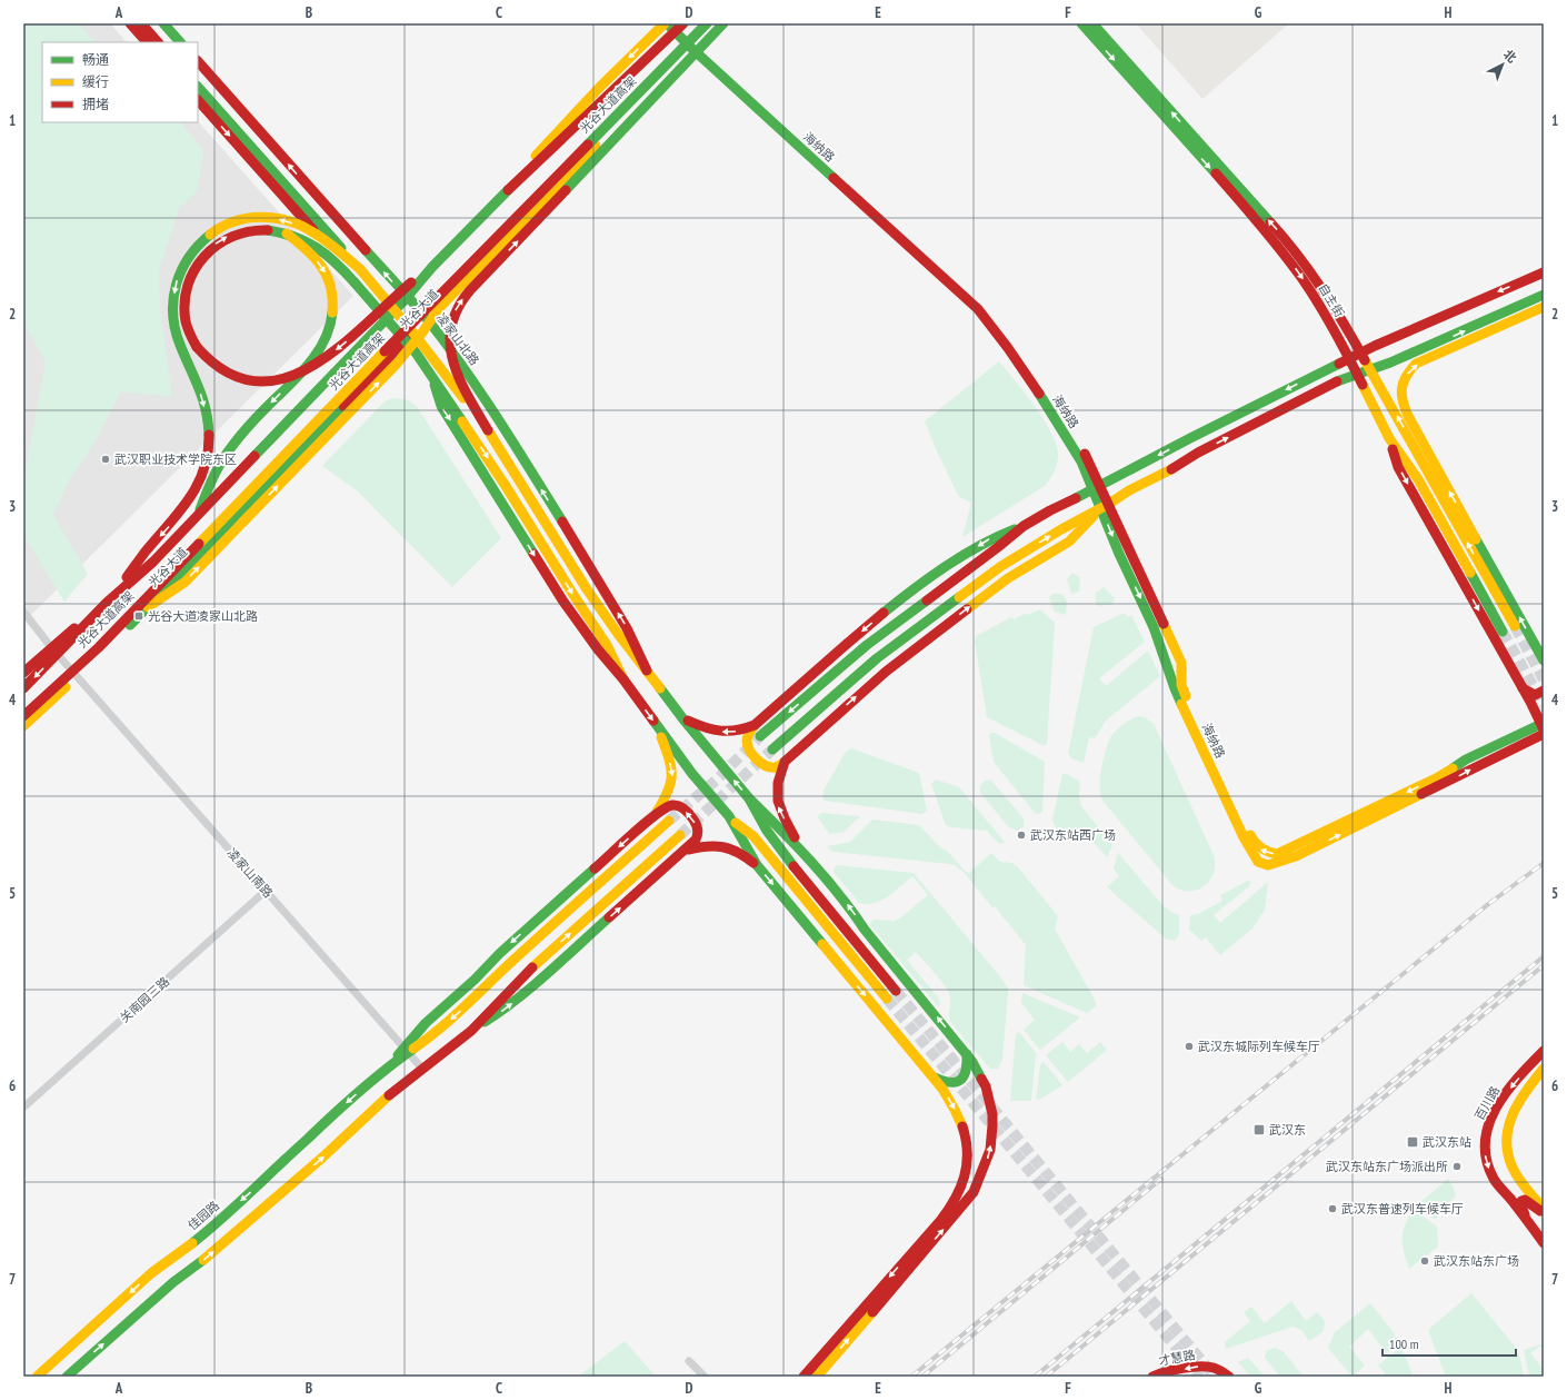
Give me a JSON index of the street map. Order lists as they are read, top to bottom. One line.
{"streets":{"main road":["光谷大道高架","海纳路","自主街","光谷大道","凌家山北路","百川路","佳园路","才慧路"],"street":["凌家山南路","关南园三路"]},"crossings":[["海纳路","光谷大道"],["光谷大道","凌家山北路"],["光谷大道","凌家山南路"],["凌家山南路","关南园三路"],["凌家山南路","佳园路"]],"one_way":["百川路","才慧路"],"places":{"other":["武汉职业技术学院东区","武汉东站西广场","武汉东城际列车候车厅","武汉东站东广场派出所","武汉东普速列车候车厅","武汉东站东广场"],"transit":["光谷大道凌家山北路","武汉东","武汉东站"]},"legend":["畅通","缓行","拥堵"],"scale_bar":"100 m","north":"top right","grid":{"columns":["A","B","C","D","E","F","G","H"],"rows":["1","2","3","4","5","6","7"]}}
